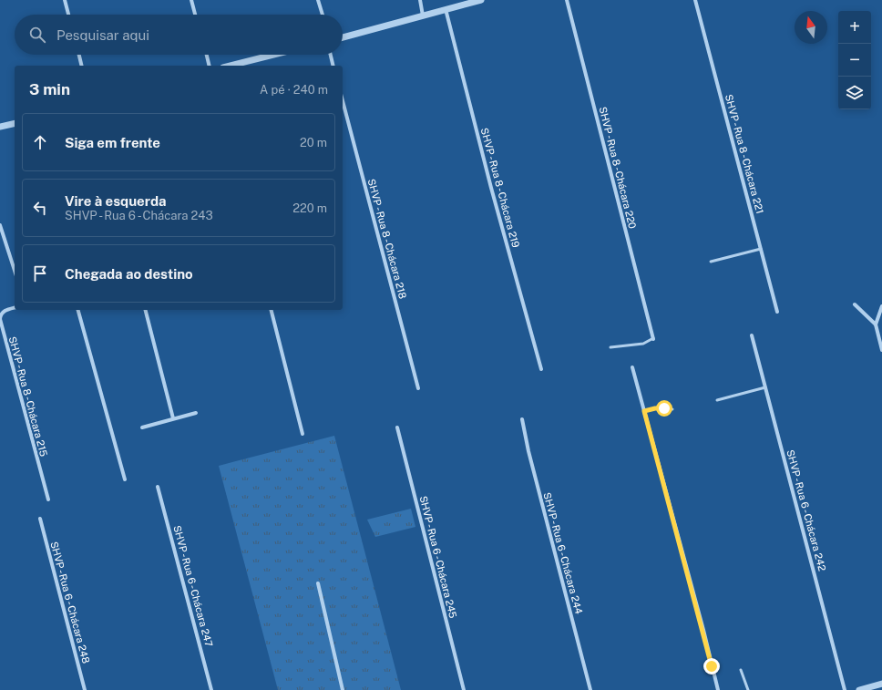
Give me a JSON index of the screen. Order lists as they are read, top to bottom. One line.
{"streets":{"street":["SHVP - Rua 8 - Chácara 221","SHVP - Rua 8 - Chácara 220","SHVP - Rua 8 - Chácara 219","SHVP - Rua 8 - Chácara 218","SHVP - Rua 8 - Chácara 215","SHVP - Rua 6 - Chácara 242","SHVP - Rua 6 - Chácara 244","SHVP - Rua 6 - Chácara 245","SHVP - Rua 6 - Chácara 247","SHVP - Rua 6 - Chácara 248"]},"north":"top","page":{"map_buttons":["+","−"],"search":"Pesquisar aqui","heading":["3 min","A pé · 240 m"],"list":[["Siga em frente","20 m"],["Vire à esquerda","SHVP - Rua 6 - Chácara 243","220 m"],"Chegada ao destino"]}}
